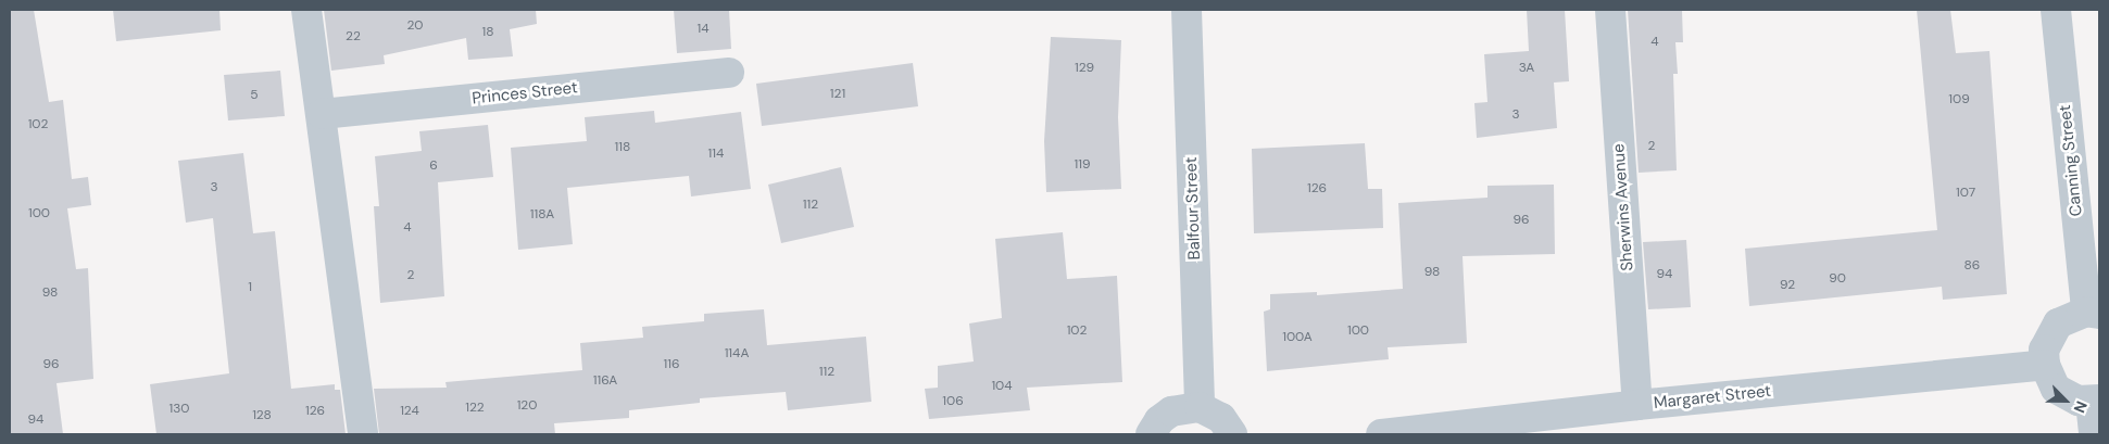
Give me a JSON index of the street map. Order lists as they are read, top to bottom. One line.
{"streets":{"street":["Princes Street","Canning Street","Sherwins Avenue","Balfour Street","Margaret Street"]},"crossings":[["Sherwins Avenue","Margaret Street"]],"house_numbers":["20","14","18","22","4","129","3A","121","5","109","3","102","2","118","114","119","6","3","126","107","112","100","118A","96","4","86","98","94","2","90","92","1","98","102","100","100A","114A","96","116","112","116A","104","106","120","122","130","126","124","128","94"],"north":"bottom right"}
